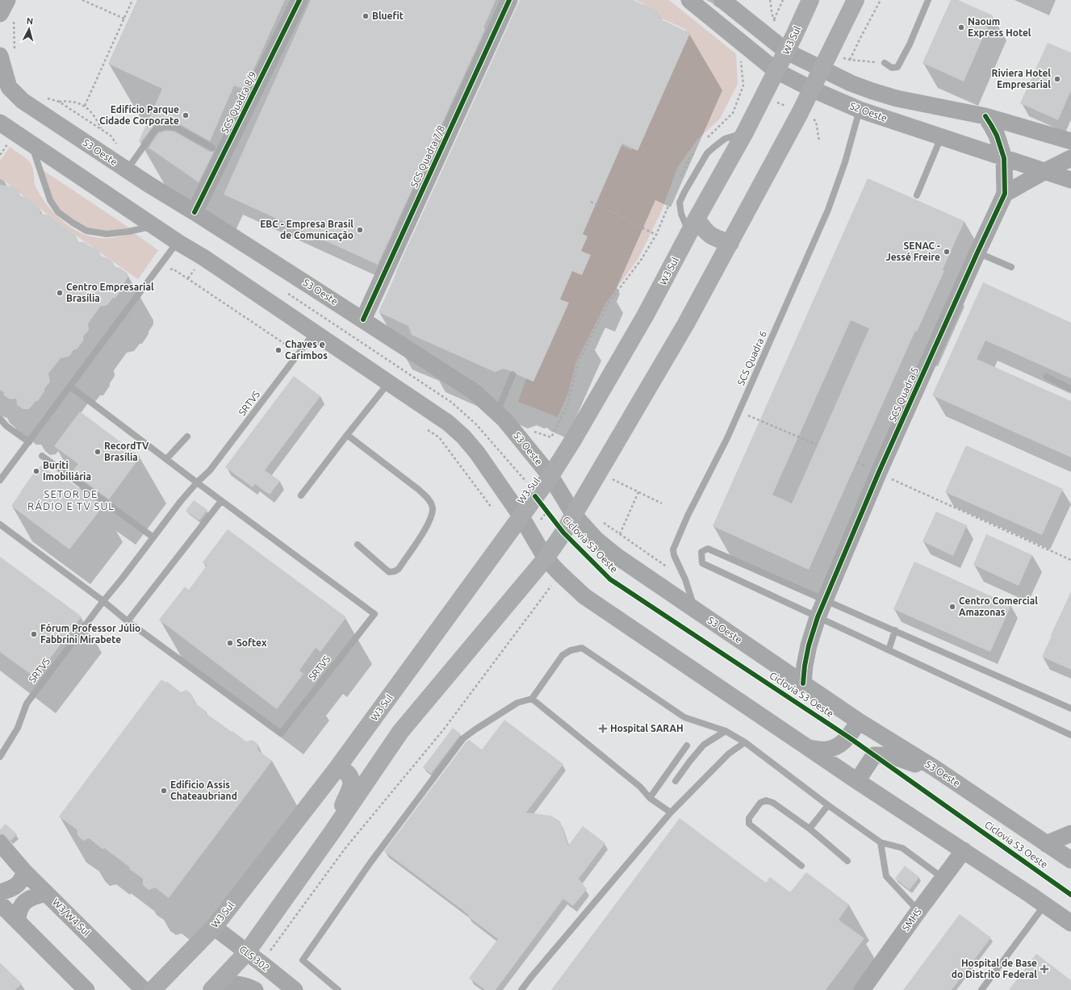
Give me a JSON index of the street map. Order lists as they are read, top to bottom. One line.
{"streets":{"main road":["W3 Sul","SCS Quadra 8/9","S2 Oeste","S3 Oeste","SCS Quadra 7/8","SCS Quadra 5","W3/W4 Sul","SMHS","CLS 302"],"lane":["SCS Quadra 6","SRTVS"],"cycle path":["Ciclovia S3 Oeste"]},"crossings":[["W3 Sul","S2 Oeste"],["W3 Sul","S3 Oeste"],["W3 Sul","Ciclovia S3 Oeste"],["W3 Sul","CLS 302"],["SCS Quadra 8/9","S3 Oeste"],["S2 Oeste","SCS Quadra 6"],["S2 Oeste","SCS Quadra 5"],["S3 Oeste","SCS Quadra 7/8"],["S3 Oeste","SCS Quadra 6"],["S3 Oeste","SCS Quadra 5"]],"districts":["SETOR DE RÁDIO E TV SUL"],"places":{"other":["Bluefit","Naoum Express Hotel","Riviera Hotel Empresarial","Edifício Parque Cidade Corporate","EBC - Empresa Brasil de Comunicação","SENAC - Jessé Freire","Centro Empresarial Brasília","Chaves e Carimbos","RecordTV Brasília","Buriti Imobiliária","Centro Comercial Amazonas","Fórum Professor Júlio Fabbrini Mirabete","Softex","Edificio Assis Chateaubriand"],"health":["Hospital SARAH","Hospital de Base do Distrito Federal"]},"north":"top"}
